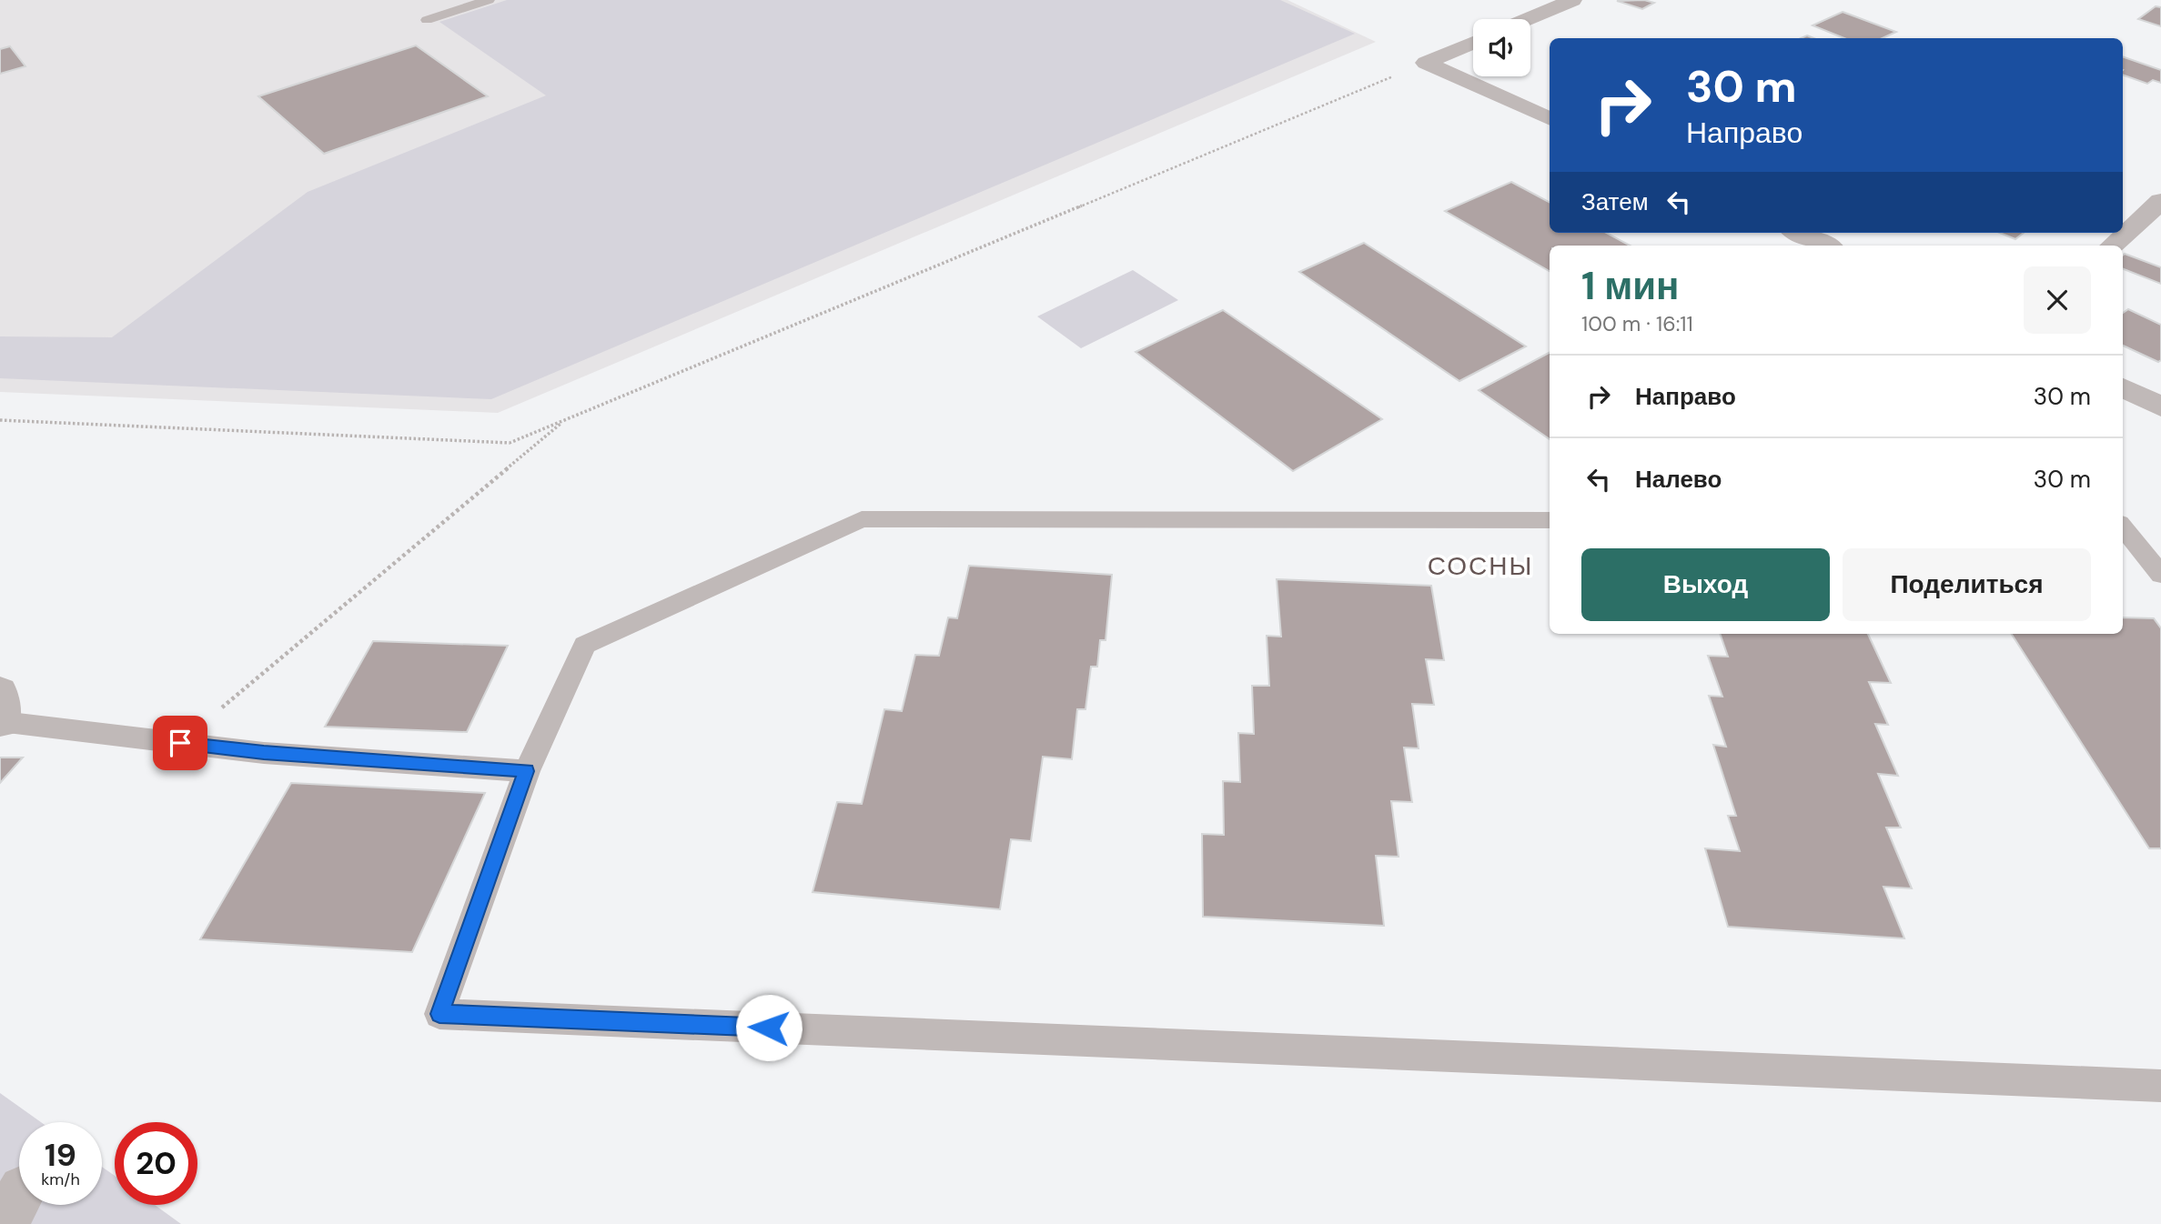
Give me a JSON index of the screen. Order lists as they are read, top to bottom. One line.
{"districts":["СОСНЫ"],"page":{"turn":["30 m","Направо"],"then":"Затем","heading":["1 мин","100 m · 16:11"],"list":[{"name":"Направо","value":"30 m"},{"name":"Налево","value":"30 m"}],"buttons":["Выход","Поделиться"],"speed":"19 km/h","limit":"20"}}
